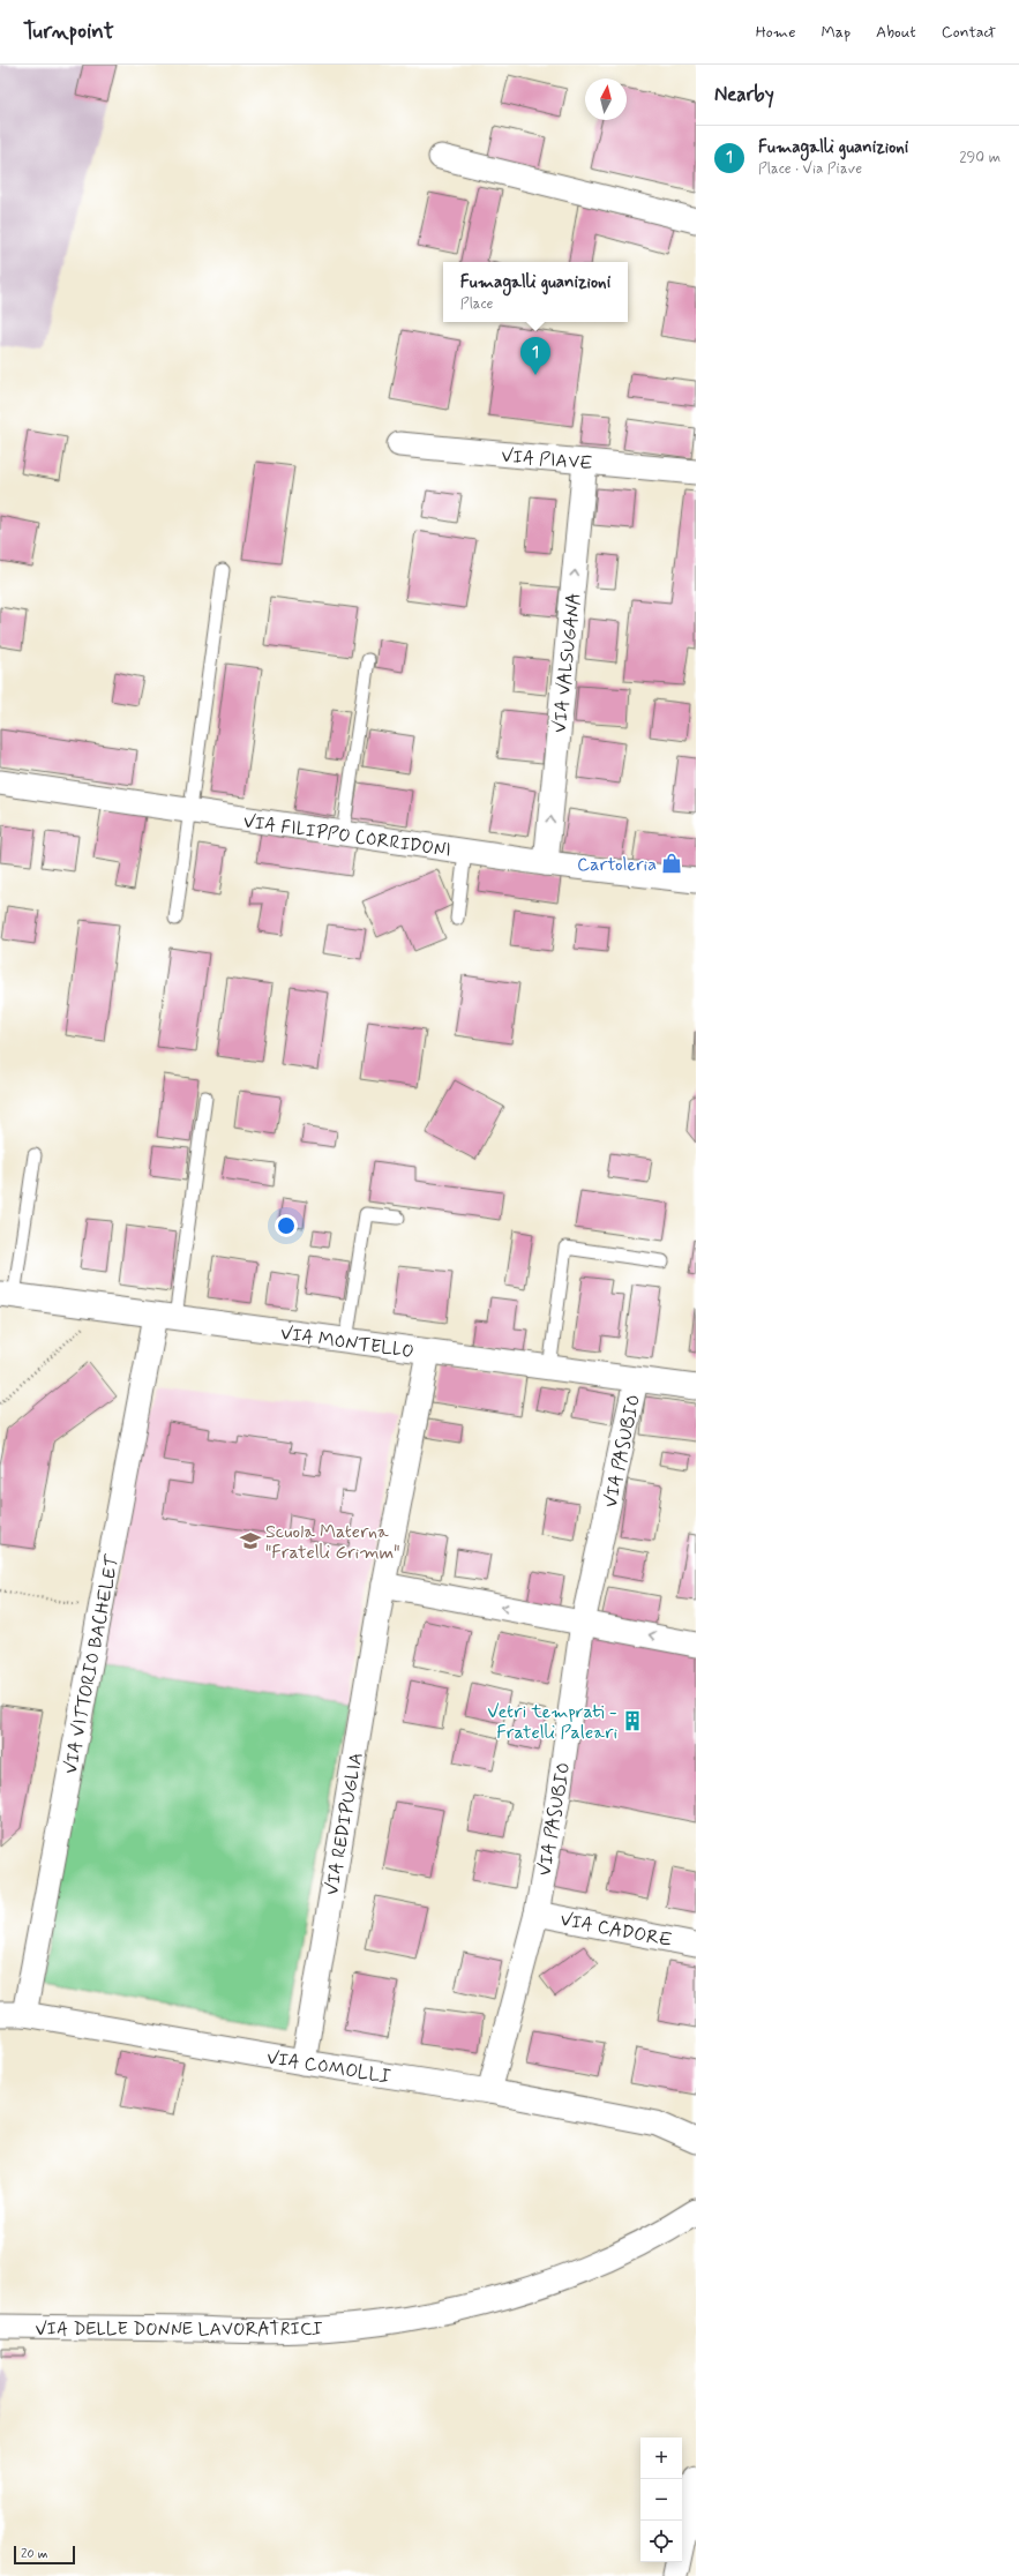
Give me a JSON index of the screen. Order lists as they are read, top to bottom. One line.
{"streets":{"street":["VIA PIAVE","VIA VALSUGANA","VIA FILIPPO CORRIDONI","VIA MONTELLO","VIA PASUBIO","VIA VITTORIO BACHELET","VIA REDIPUGLIA","VIA CADORE","VIA COMOLLI","VIA DELLE DONNE LAVORATRICI"]},"crossings":[["VIA PIAVE","VIA VALSUGANA"],["VIA VALSUGANA","VIA FILIPPO CORRIDONI"],["VIA MONTELLO","VIA PASUBIO"],["VIA MONTELLO","VIA VITTORIO BACHELET"],["VIA MONTELLO","VIA REDIPUGLIA"],["VIA PASUBIO","VIA CADORE"],["VIA PASUBIO","VIA COMOLLI"],["VIA VITTORIO BACHELET","VIA COMOLLI"],["VIA REDIPUGLIA","VIA COMOLLI"]],"one_way":["VIA VALSUGANA"],"places":{"shop":["Cartoleria"],"school or university":["Scuola Materna \"Fratelli Grimm\""],"building":["Vetri temprati - Fratelli Paleari"]},"scale_bar":"20 m","north":"top","page":{"header":"Turnpoint","nav":["Home","Map","About","Contact"],"heading":"Nearby","list":[{"mark":"1","name":"Fumagalli guanizioni","note":"Place · Via Piave","value":"290 m"}],"popup":["Fumagalli guanizioni","Place"],"pins":"1","map_buttons":["+","−"],"scale":"20 m"}}
